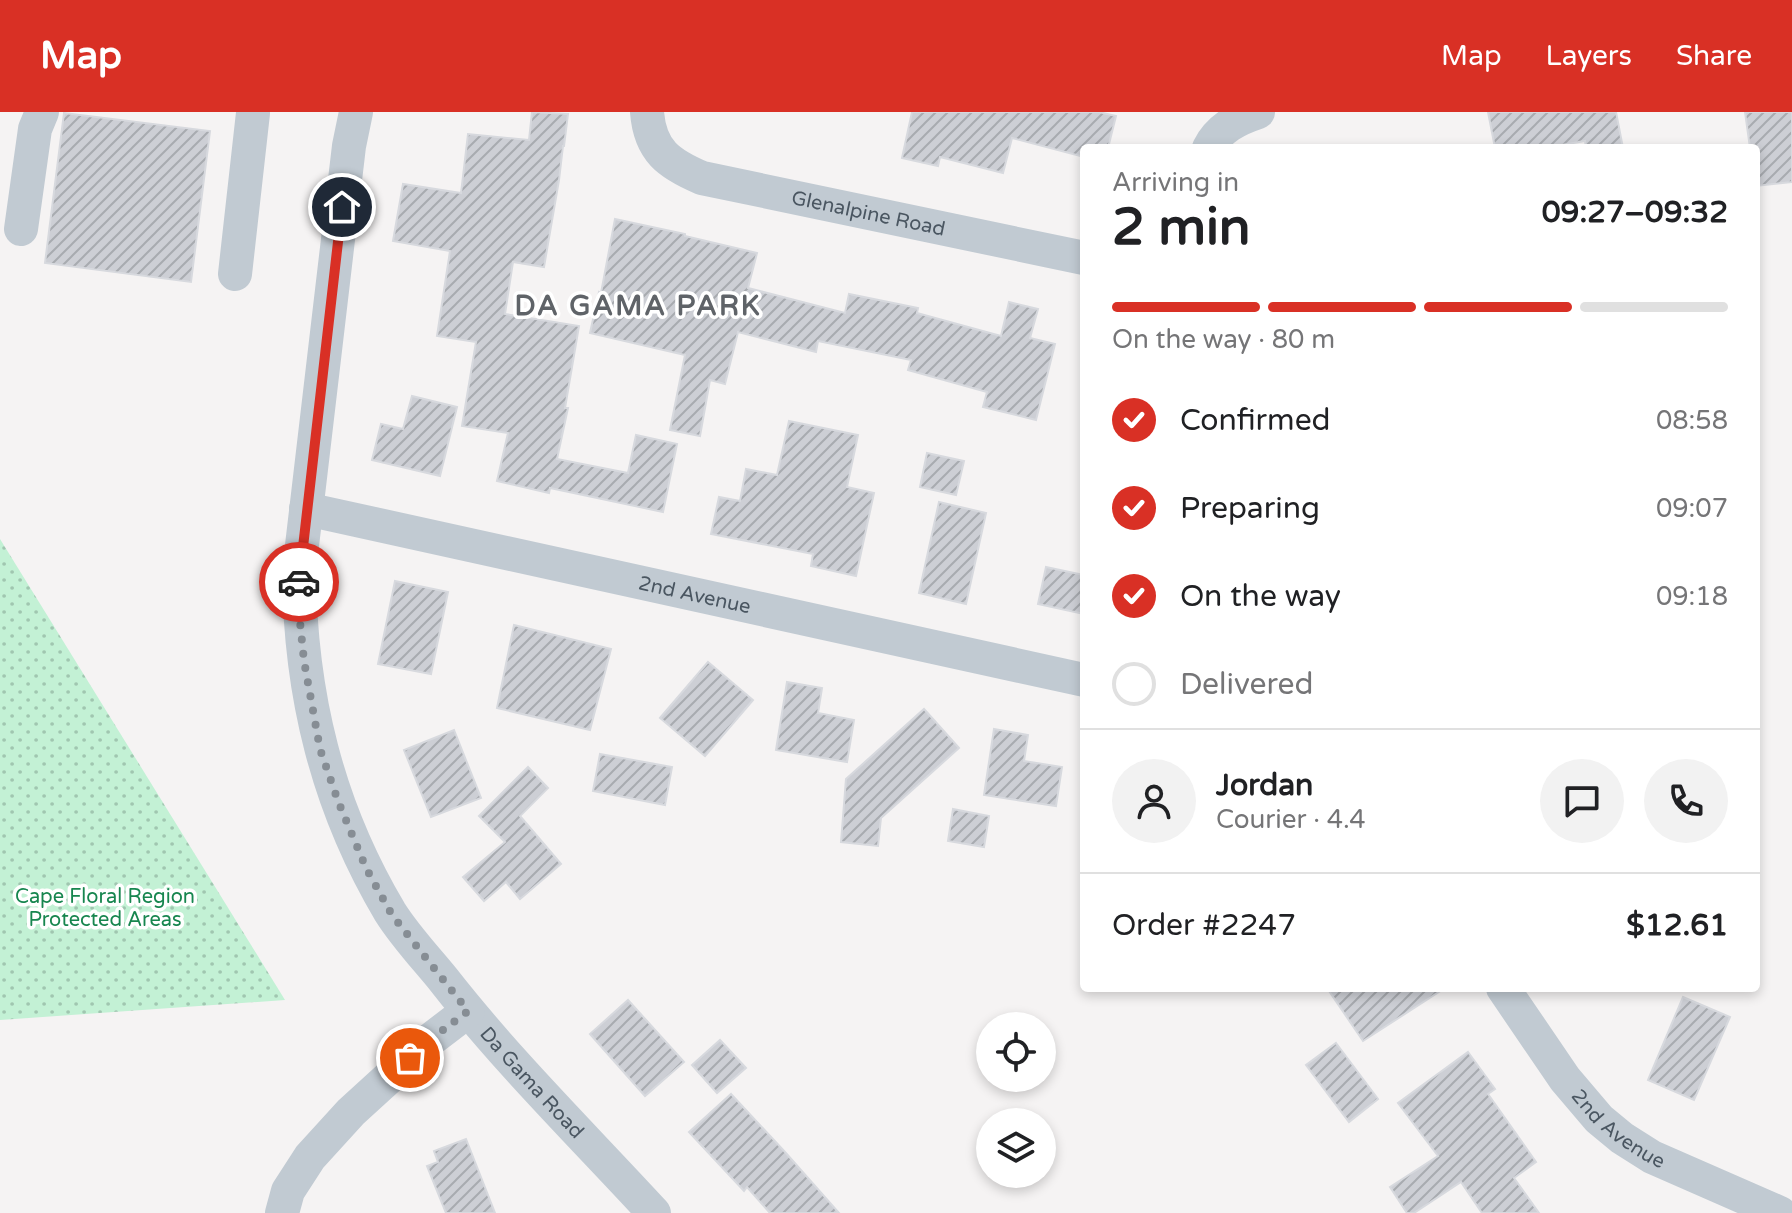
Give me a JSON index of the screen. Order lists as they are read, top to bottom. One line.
{"streets":{"street":["Glenalpine Road","2nd Avenue","Da Gama Road"]},"crossings":[["2nd Avenue","Da Gama Road"]],"districts":["DA GAMA PARK"],"parks":["Cape Floral Region Protected Areas"],"page":{"header":"Map","nav":["Map","Layers","Share"],"heading":["2 min","Arriving in","09:27–09:32"],"panel":["Jordan","Courier · 4.4","Order #2247","$12.61"],"bar":"On the way · 80 m","list":[["Confirmed","08:58"],["Preparing","09:07"],["On the way","09:18"],"Delivered"]}}
